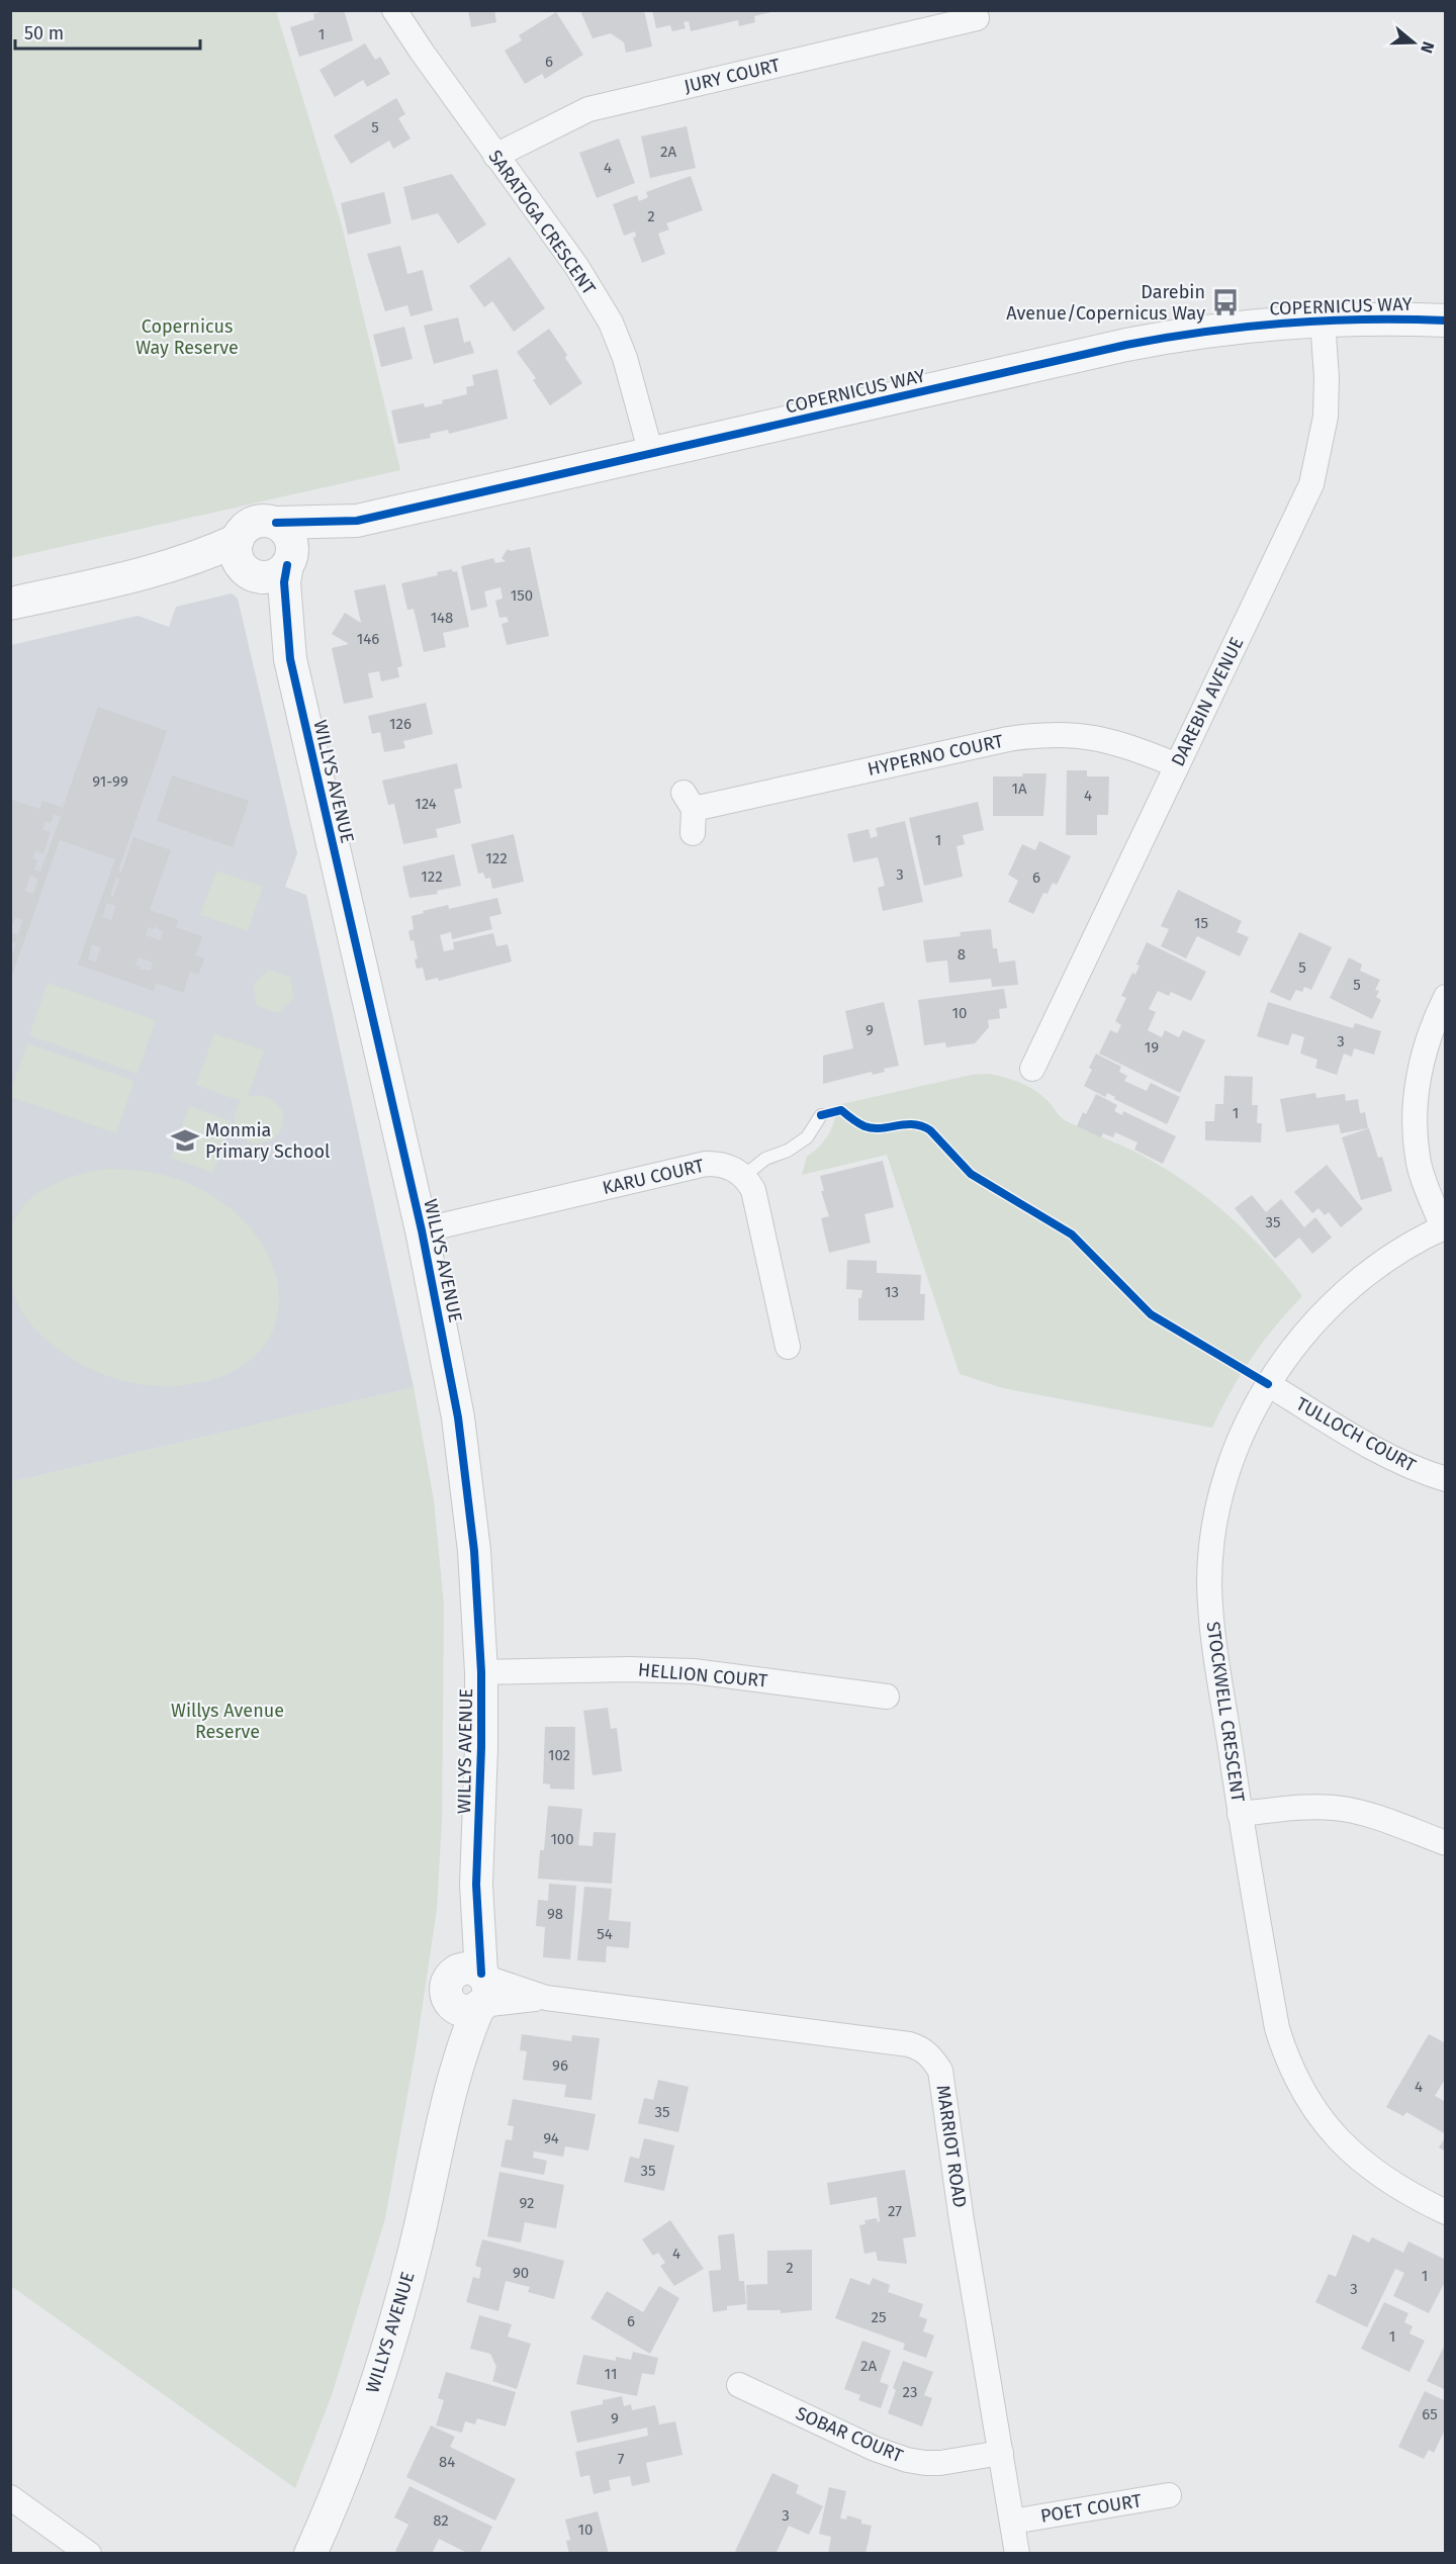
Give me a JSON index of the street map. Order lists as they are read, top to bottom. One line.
{"streets":{"street":["JURY COURT","SARATOGA CRESCENT","COPERNICUS WAY","DAREBIN AVENUE","HYPERNO COURT","WILLYS AVENUE","KARU COURT","TULLOCH COURT","HELLION COURT","STOCKWELL CRESCENT","MARRIOT ROAD","SOBAR COURT","POET COURT"]},"crossings":[["JURY COURT","SARATOGA CRESCENT"],["SARATOGA CRESCENT","COPERNICUS WAY"],["COPERNICUS WAY","DAREBIN AVENUE"],["COPERNICUS WAY","WILLYS AVENUE"],["DAREBIN AVENUE","HYPERNO COURT"],["WILLYS AVENUE","KARU COURT"],["WILLYS AVENUE","HELLION COURT"],["WILLYS AVENUE","MARRIOT ROAD"],["TULLOCH COURT","STOCKWELL CRESCENT"],["MARRIOT ROAD","SOBAR COURT"],["MARRIOT ROAD","POET COURT"]],"parks":["Copernicus Way Reserve","Willys Avenue Reserve"],"places":{"bus stop":["Darebin Avenue/Copernicus Way"],"school or university":["Monmia Primary School"]},"house_numbers":["1","6","5","2A","4","2","150","148","146","126","91-99","1A","4","124","1","122","3","122","6","15","8","5","5","10","9","3","19","1","35","13","102","100","98","54","96","4","35","94","35","92","27","4","2","90","1","3","25","6","1","2A","11","23","65","9","7","84","3","82","10"],"scale_bar":"50 m","north":"right"}
